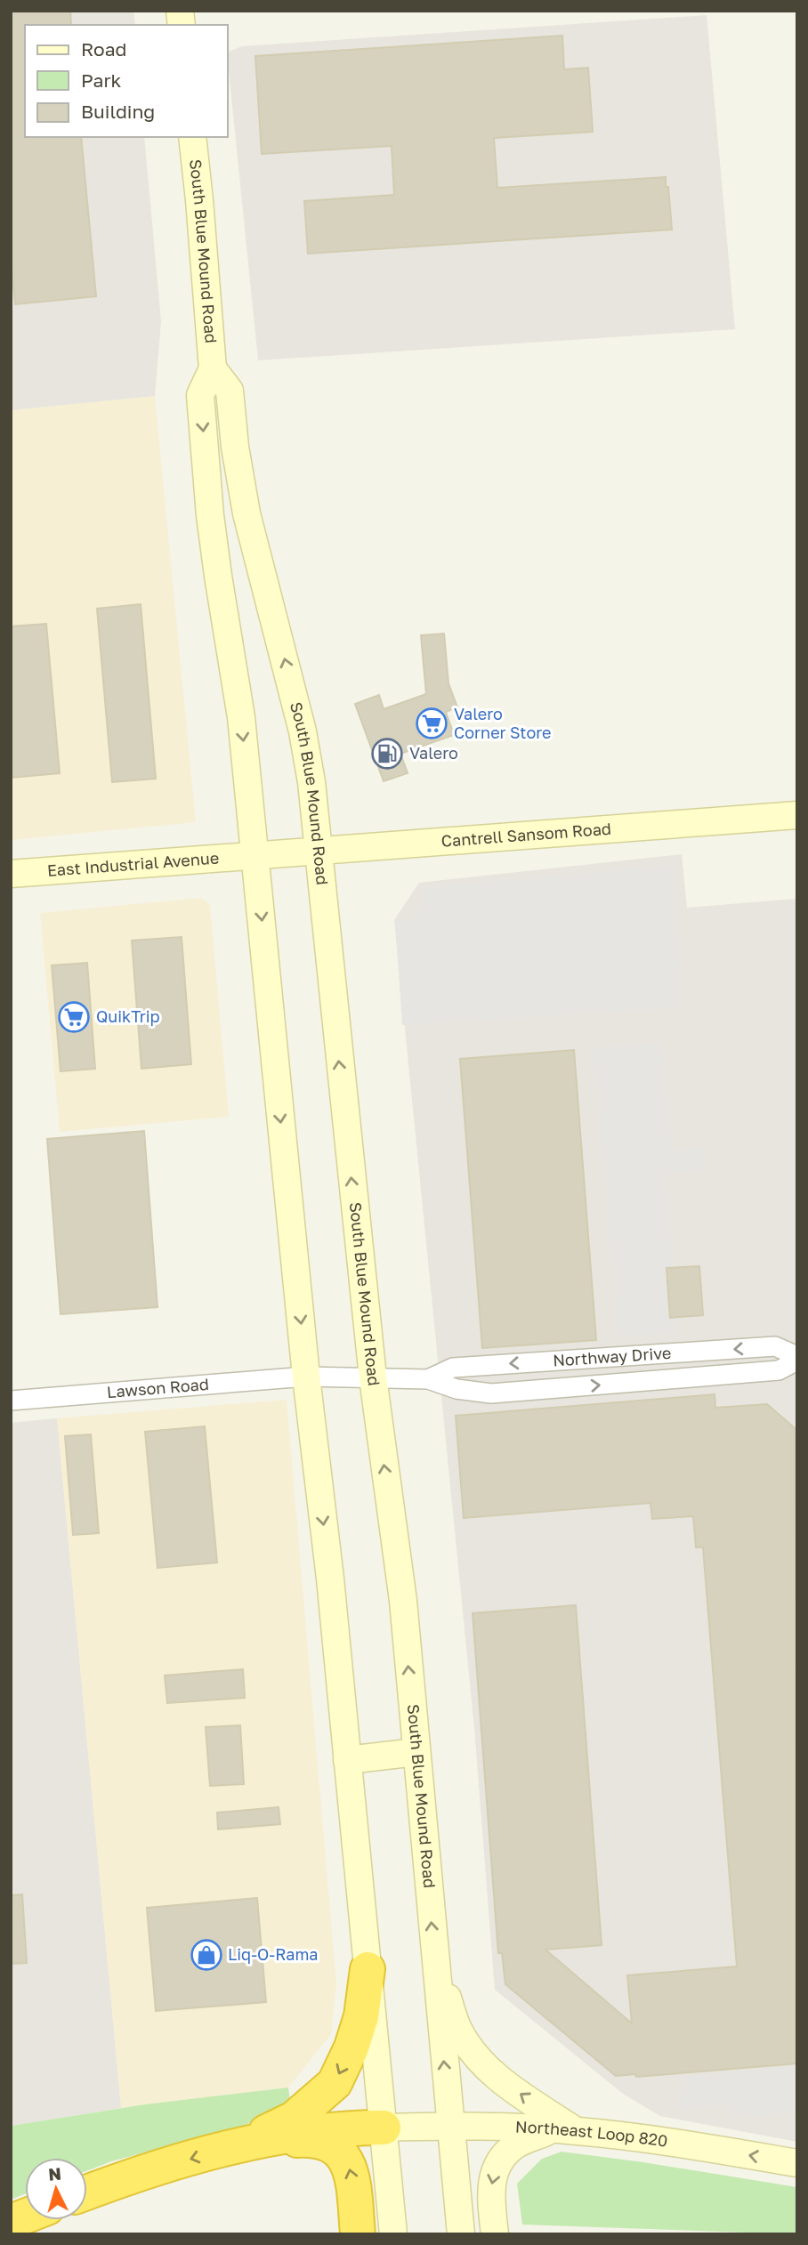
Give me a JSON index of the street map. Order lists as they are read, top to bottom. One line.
{"streets":{"main road":["South Blue Mound Road","Cantrell Sansom Road","East Industrial Avenue","Northeast Loop 820"],"street":["Northway Drive","Lawson Road"]},"crossings":[["South Blue Mound Road","Cantrell Sansom Road"],["South Blue Mound Road","East Industrial Avenue"],["South Blue Mound Road","Northway Drive"],["South Blue Mound Road","Lawson Road"],["South Blue Mound Road","Northeast Loop 820"],["Cantrell Sansom Road","East Industrial Avenue"],["Northway Drive","Lawson Road"]],"one_way":["Northeast Loop 820"],"places":{"supermarket":["Valero Corner Store","QuikTrip"],"fuel station":["Valero"],"shop":["Liq-O-Rama"]},"legend":["Road","Park","Building"],"north":"top"}
